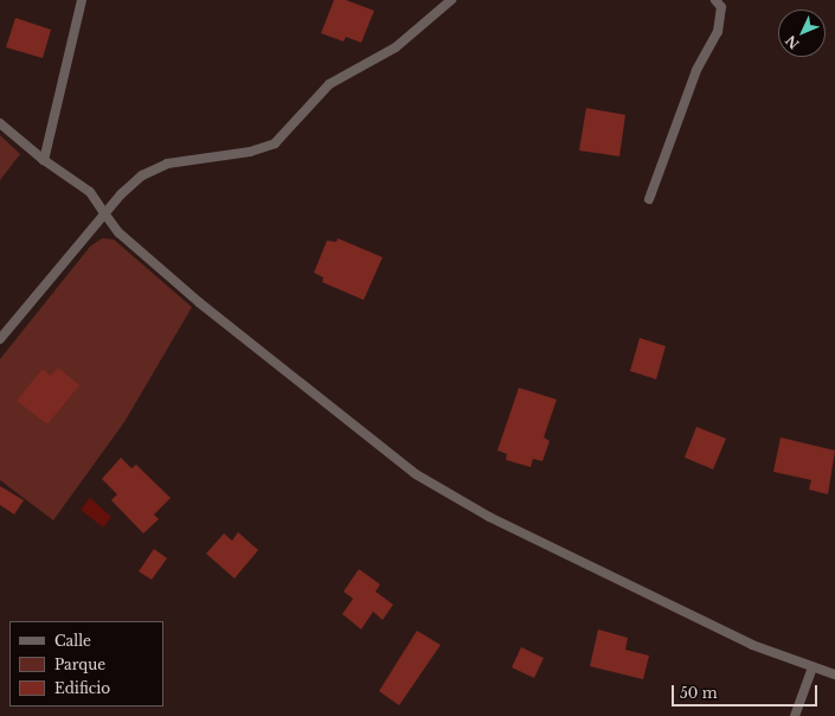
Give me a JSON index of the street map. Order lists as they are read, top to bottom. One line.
{"legend":["Calle","Parque","Edificio"],"scale_bar":"50 m","north":"bottom left"}
